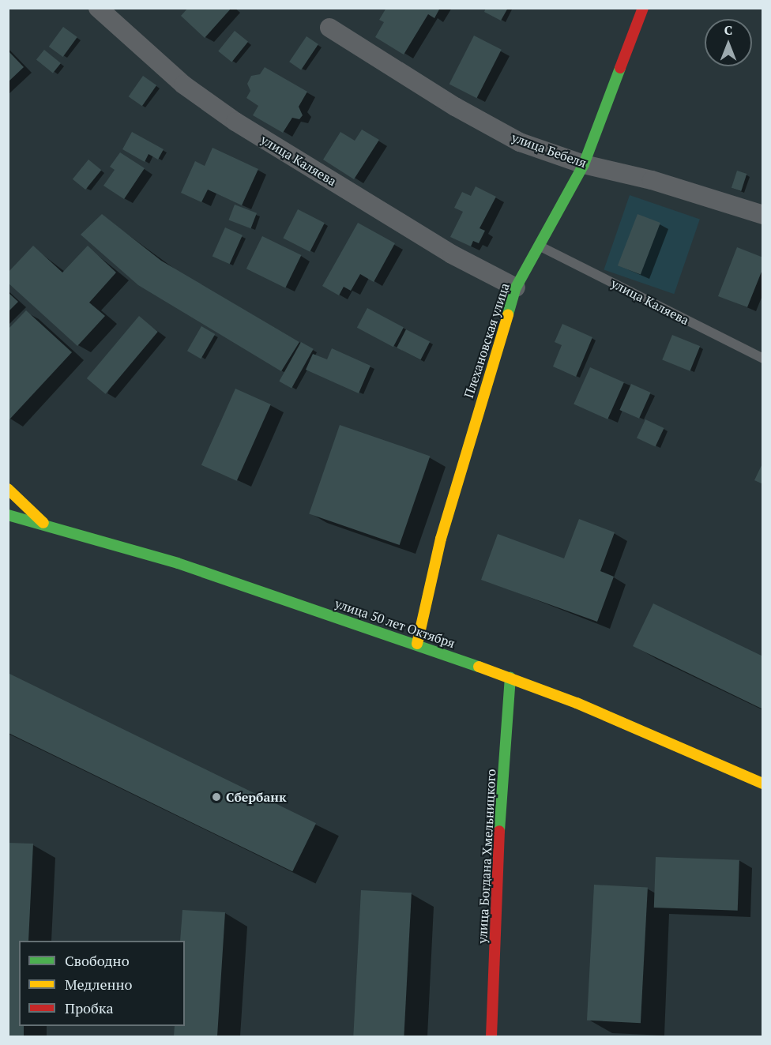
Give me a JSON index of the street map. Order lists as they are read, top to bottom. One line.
{"streets":{"street":["улица Бебеля","улица Каляева","Плехановская улица","улица 50 лет Октября","улица Богдана Хмельницкого"]},"crossings":[["улица Бебеля","Плехановская улица"],["улица Каляева","Плехановская улица"],["Плехановская улица","улица 50 лет Октября"],["улица 50 лет Октября","улица Богдана Хмельницкого"]],"places":["Сбербанк"],"legend":["Свободно","Медленно","Пробка"],"north":"top"}
